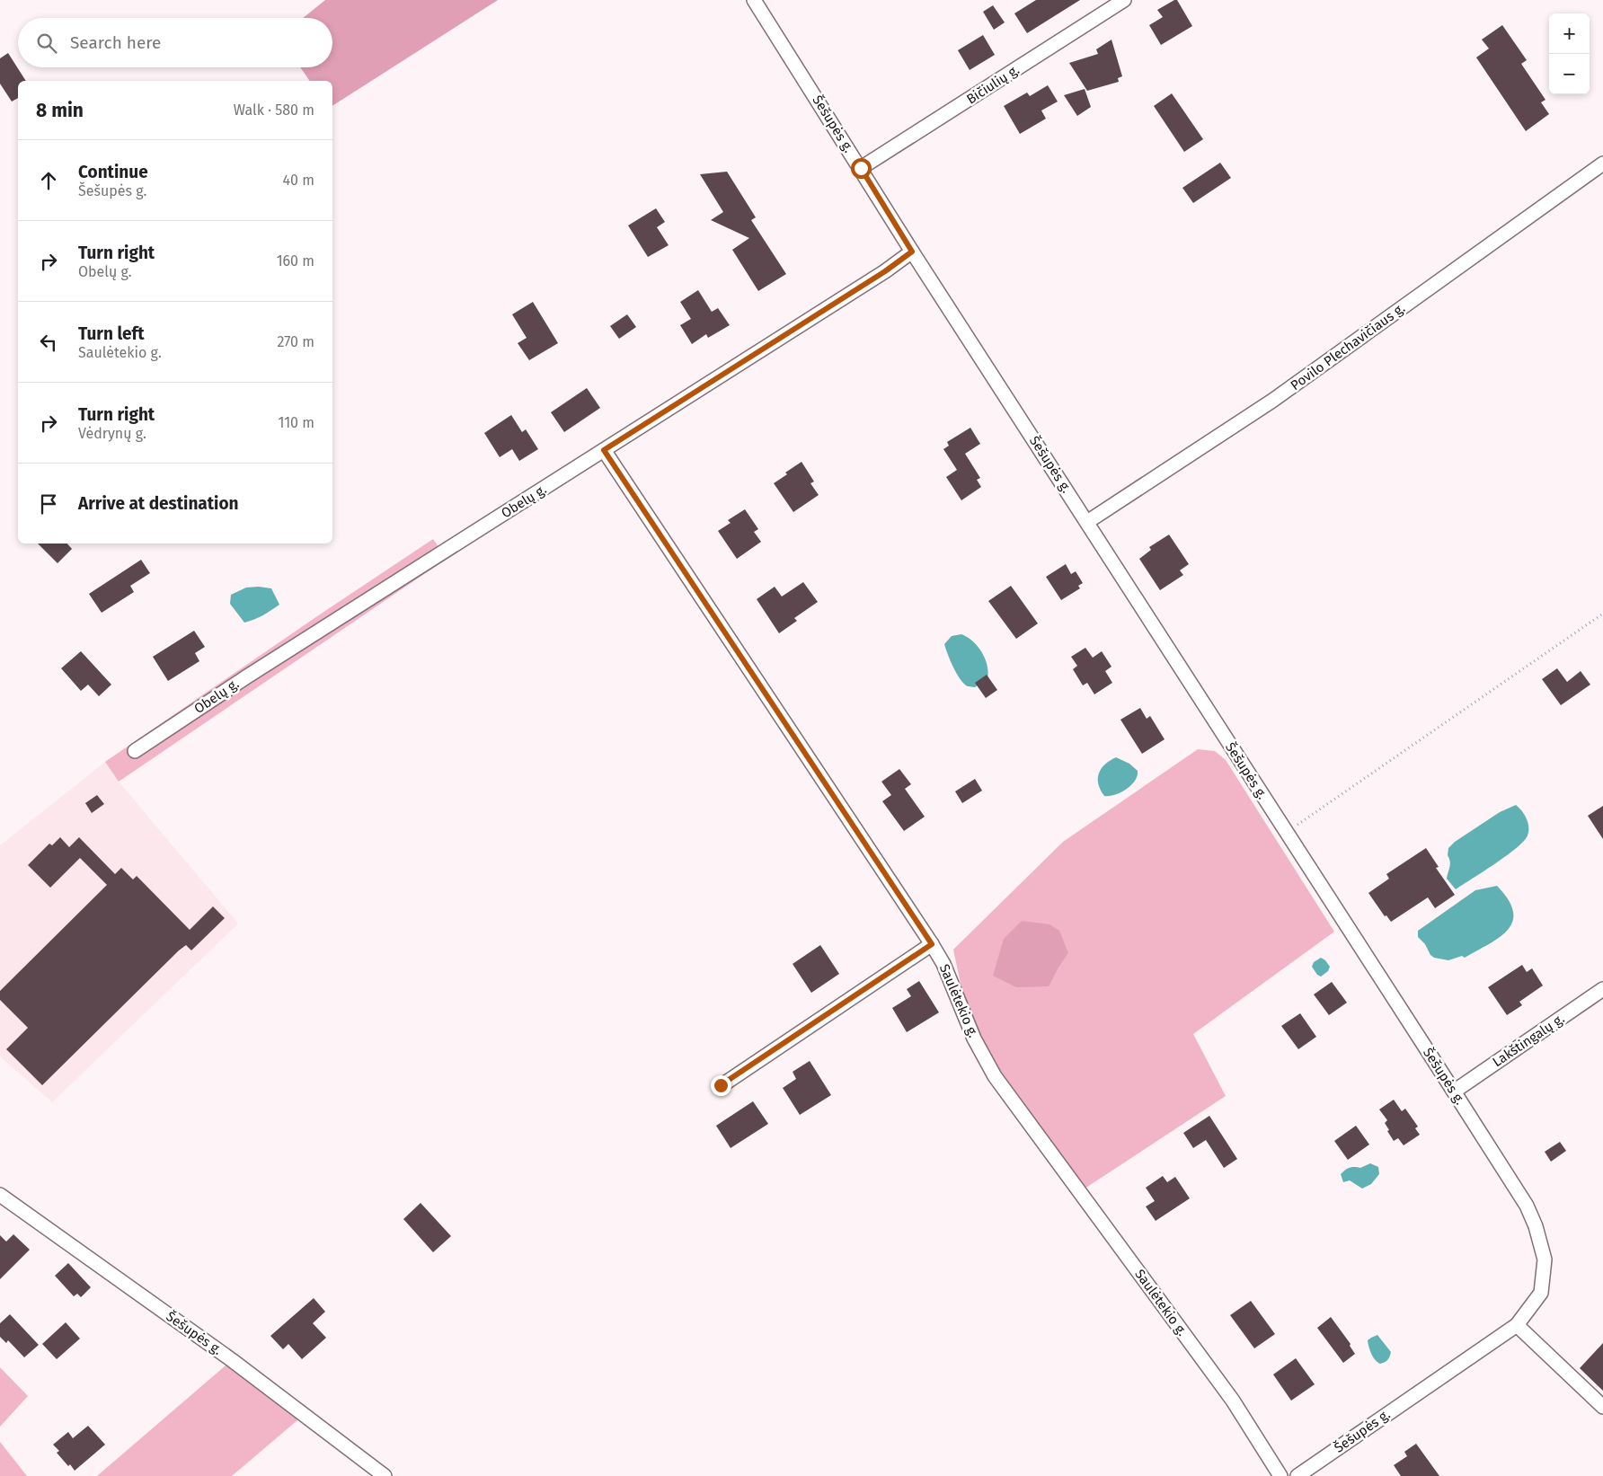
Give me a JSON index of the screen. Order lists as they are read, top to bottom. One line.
{"streets":{"street":["Bičiulių g.","Šešupės g.","Povilo Plechavičiaus g.","Obelų g.","Saulėtekio g.","Lakštingalų g."]},"crossings":[["Bičiulių g.","Šešupės g."],["Šešupės g.","Povilo Plechavičiaus g."],["Šešupės g.","Obelų g."],["Šešupės g.","Lakštingalų g."],["Obelų g.","Saulėtekio g."]],"page":{"map_buttons":["+","−"],"search":"Search here","heading":["8 min","Walk · 580 m"],"list":[["Continue","Šešupės g.","40 m"],["Turn right","Obelų g.","160 m"],["Turn left","Saulėtekio g.","270 m"],["Turn right","Vėdrynų g.","110 m"],"Arrive at destination"]}}
